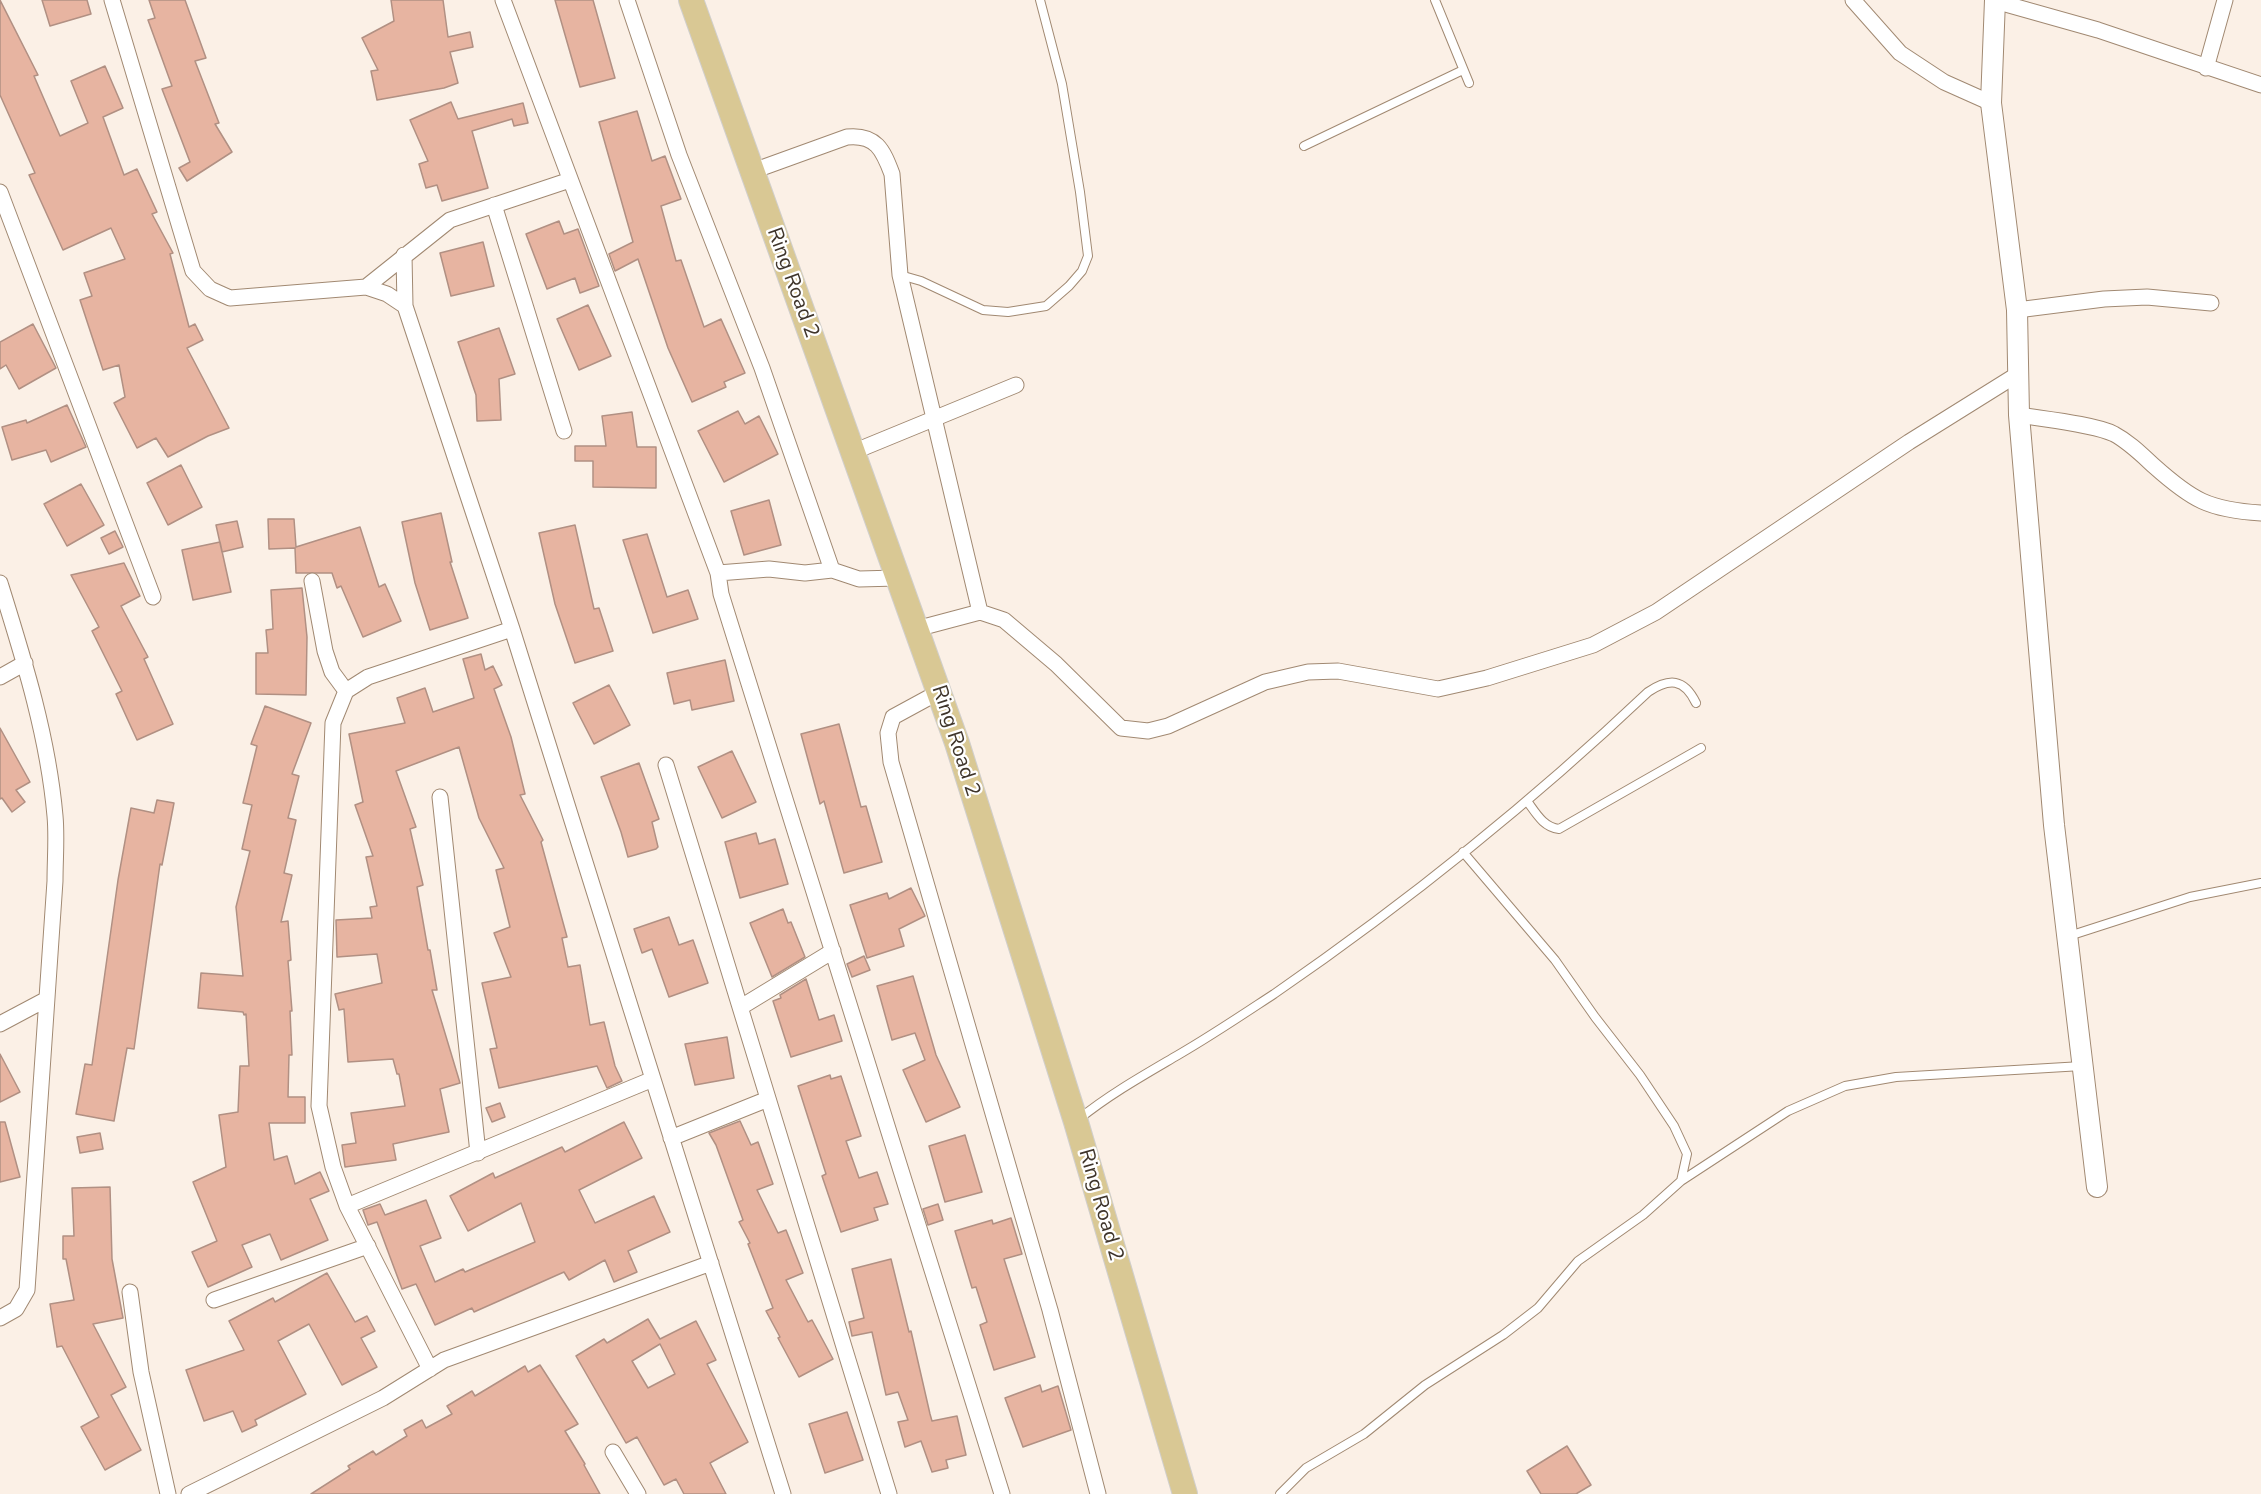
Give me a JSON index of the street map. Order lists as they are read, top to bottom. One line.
{"streets":{"main road":["Ring Road 2"]}}
